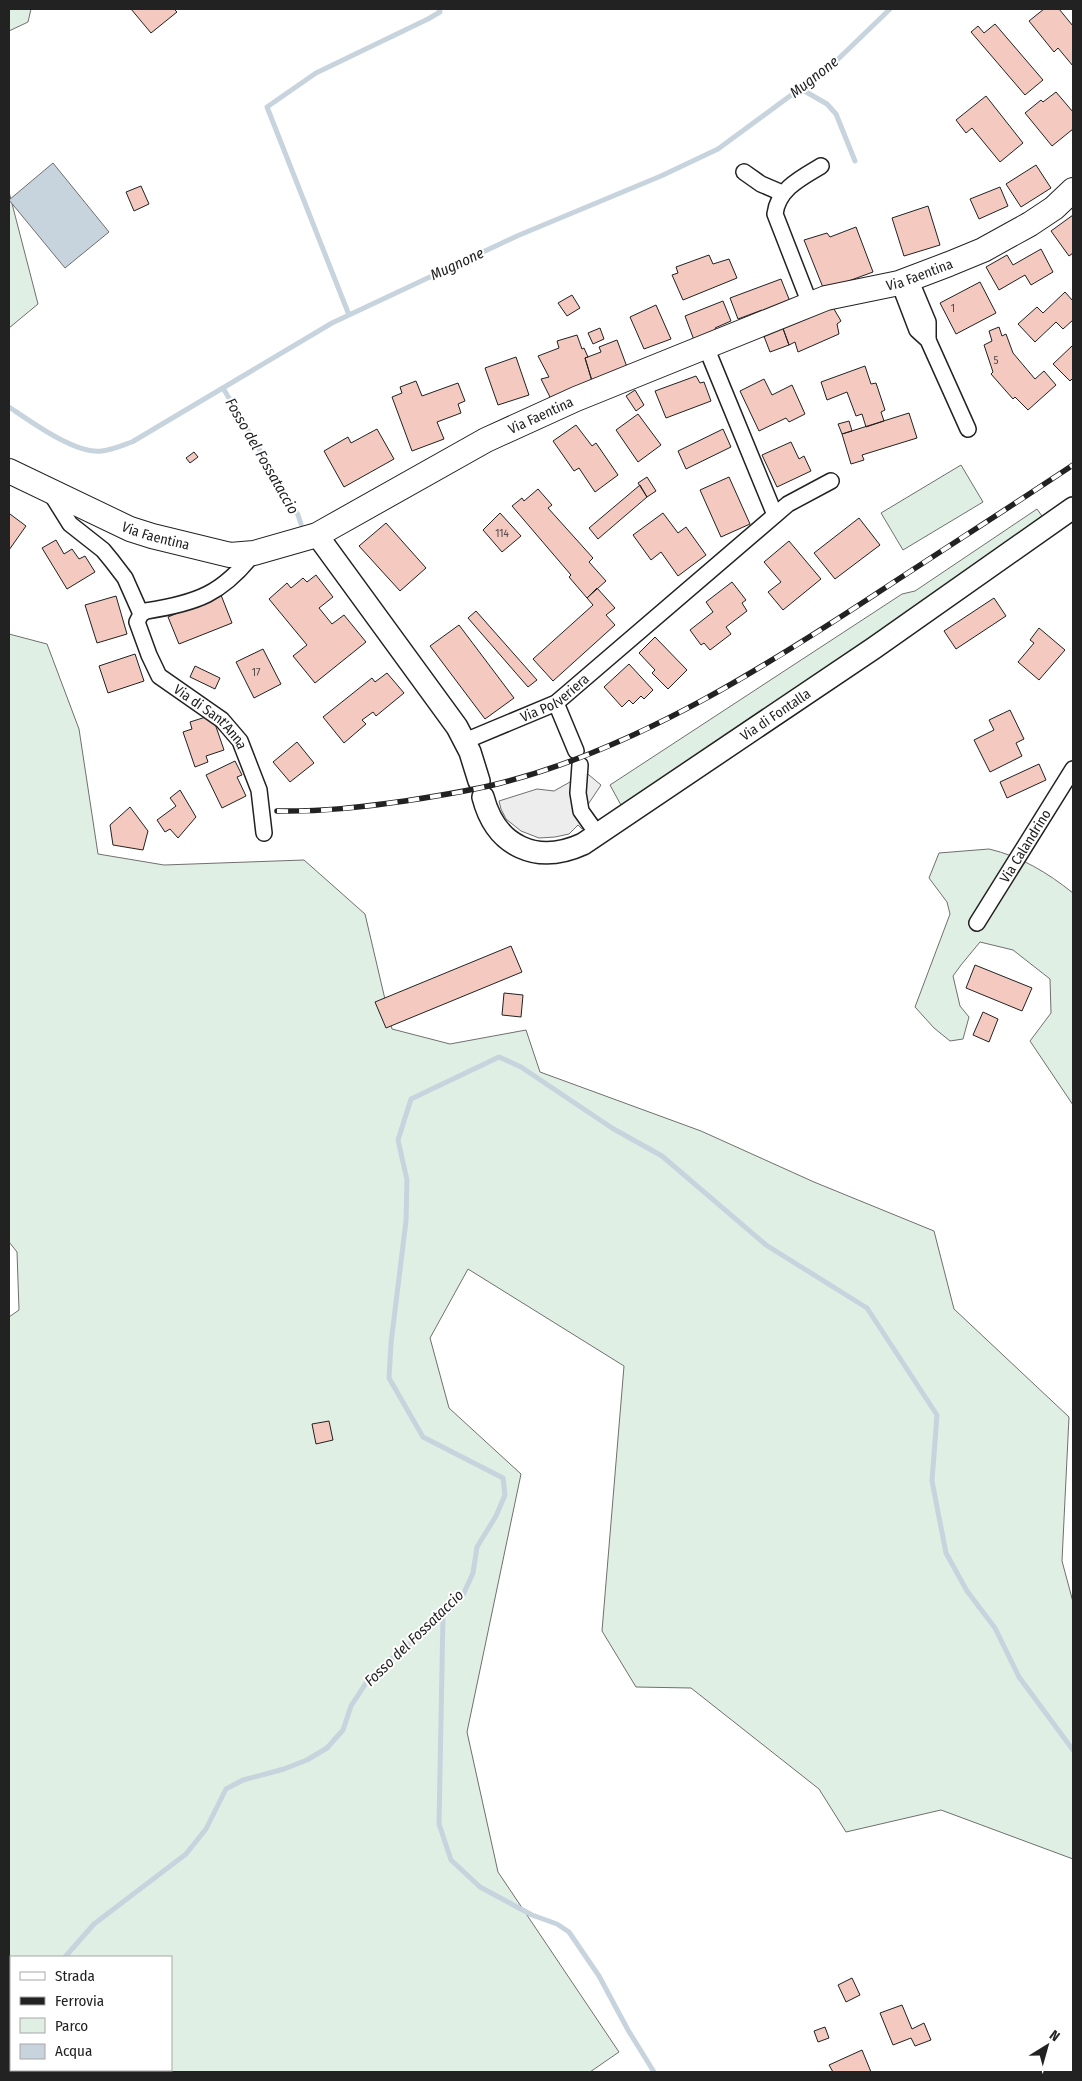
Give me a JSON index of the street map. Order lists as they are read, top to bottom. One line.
{"streets":{"main road":["Via Faentina"],"street":["Via Polveriera","Via di Fontalla","Via di Sant'Anna","Via Calandrino"]},"crossings":[["Via Faentina","Via di Sant'Anna"],["Via Polveriera","Via di Fontalla"]],"water":["Mugnone","Fosso del Fossataccio"],"house_numbers":["1","5","114","17"],"legend":["Strada","Ferrovia","Parco","Acqua"],"north":"top right"}
